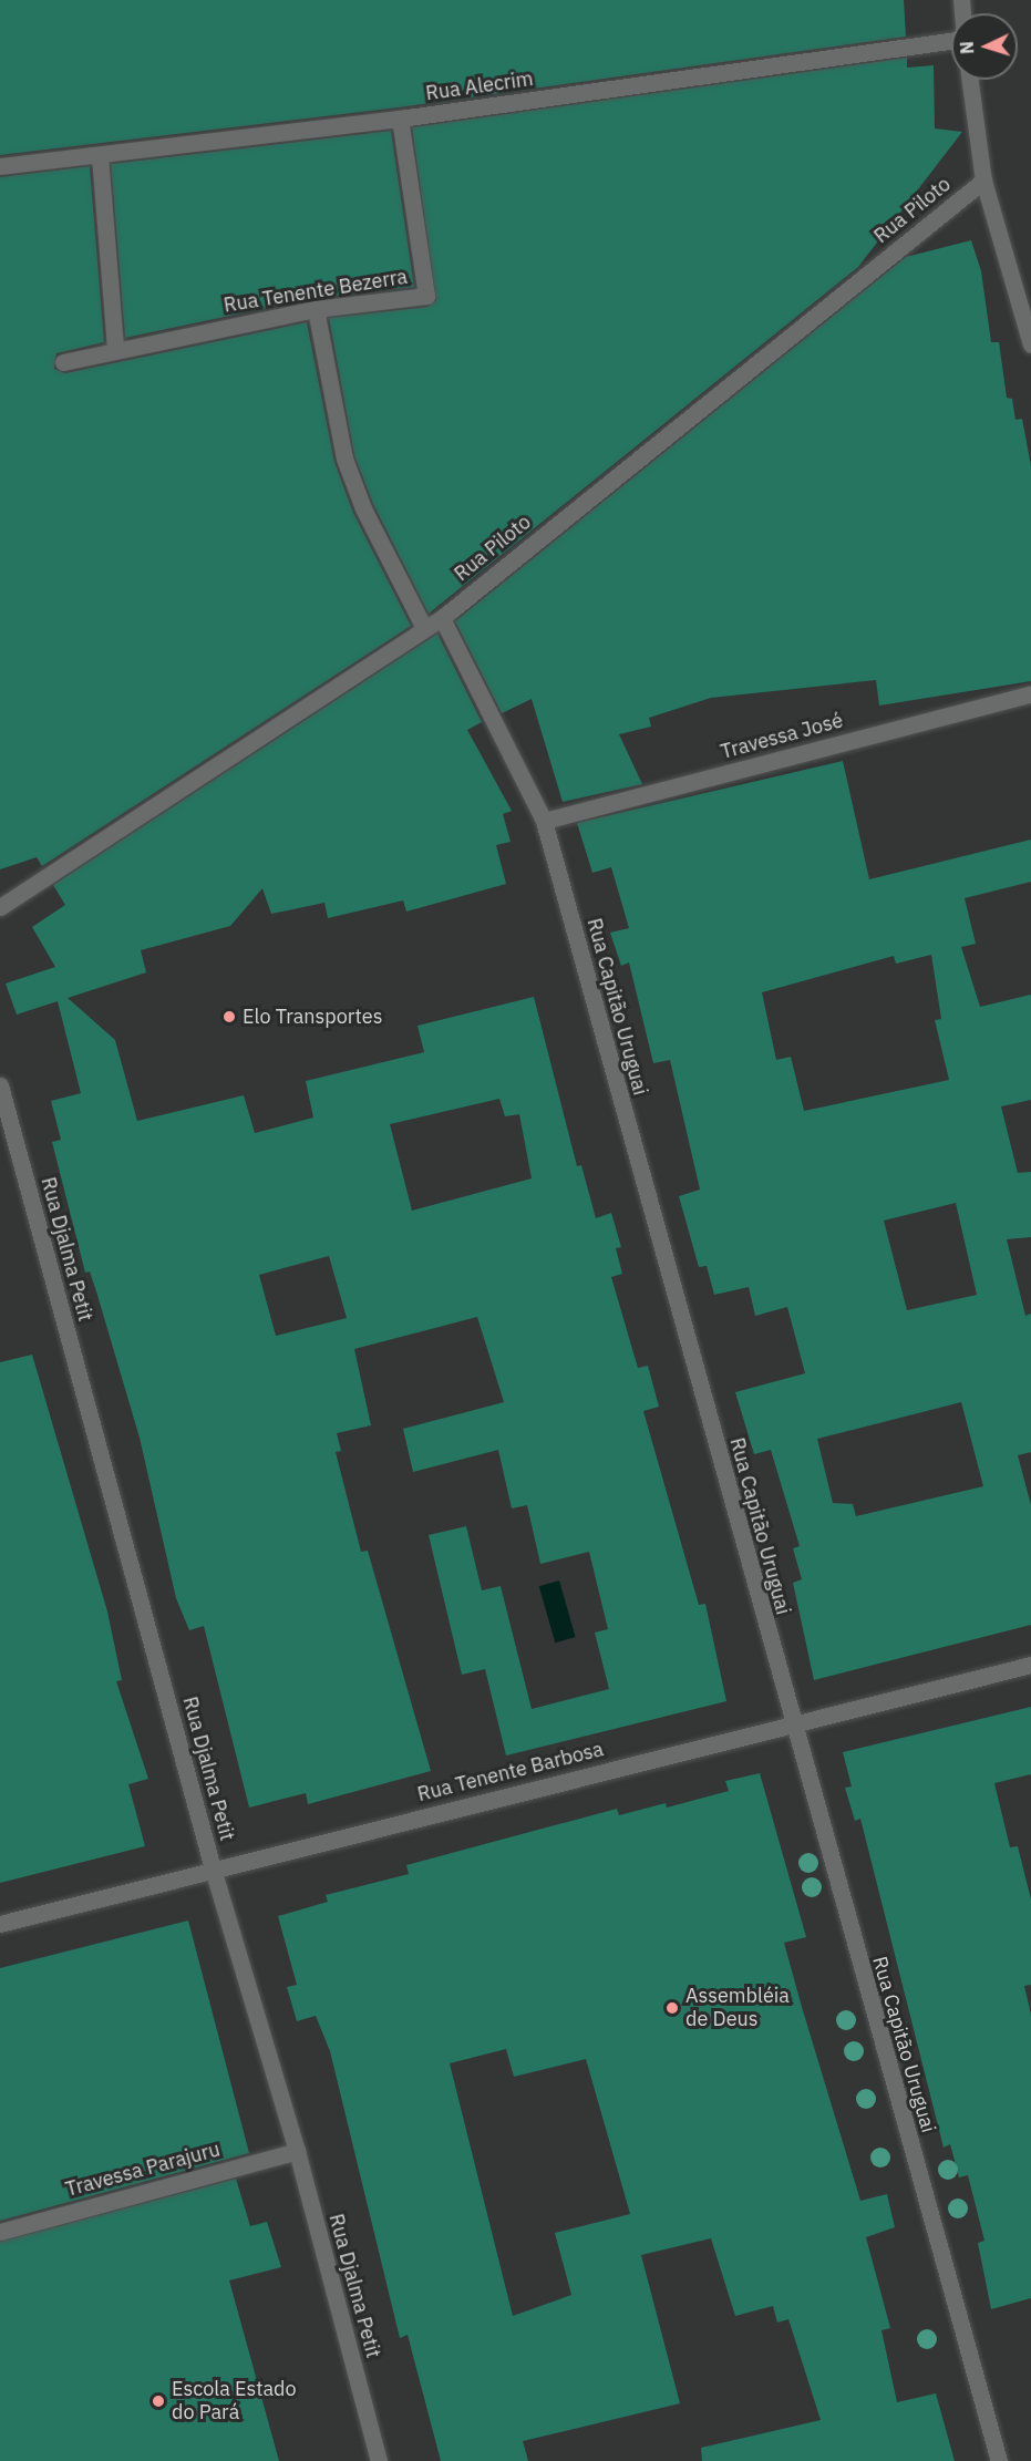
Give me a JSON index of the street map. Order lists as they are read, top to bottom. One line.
{"streets":{"street":["Rua Alecrim","Rua Piloto","Rua Tenente Bezerra","Travessa José","Rua Capitão Uruguai","Rua Djalma Petit","Rua Tenente Barbosa","Travessa Parajuru"]},"crossings":[["Rua Alecrim","Rua Tenente Bezerra"],["Rua Piloto","Rua Capitão Uruguai"],["Travessa José","Rua Capitão Uruguai"],["Rua Capitão Uruguai","Rua Tenente Barbosa"],["Rua Djalma Petit","Rua Tenente Barbosa"],["Rua Djalma Petit","Travessa Parajuru"]],"places":["Elo Transportes","Assembléia de Deus","Escola Estado do Pará"],"north":"left"}
